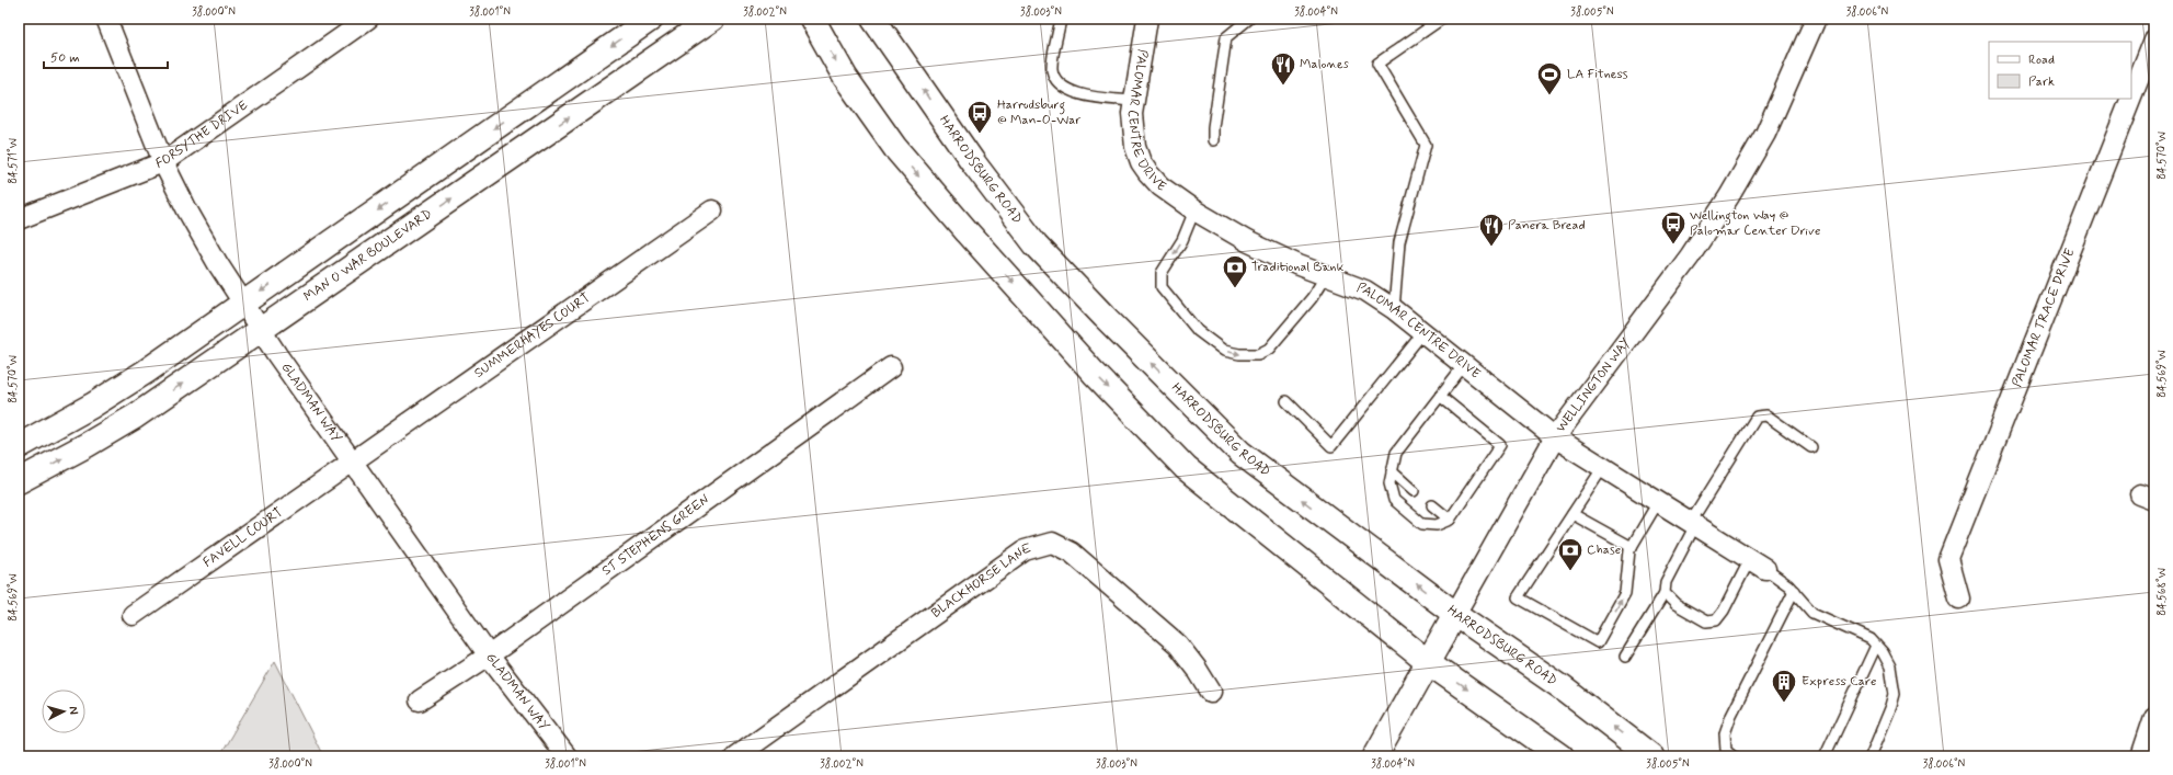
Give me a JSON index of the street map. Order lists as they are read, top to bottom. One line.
{"streets":{"main road":["HARRODSBURG ROAD","MAN O WAR BOULEVARD","WELLINGTON WAY"],"street":["PALOMAR CENTRE DRIVE","FORSYTHE DRIVE","PALOMAR TRACE DRIVE","SUMMERHAYES COURT","GLADMAN WAY","ST STEPHENS GREEN","FAVELL COURT","BLACKHORSE LANE"]},"crossings":[["PALOMAR CENTRE DRIVE","WELLINGTON WAY"],["FORSYTHE DRIVE","GLADMAN WAY"],["HARRODSBURG ROAD","WELLINGTON WAY"],["MAN O WAR BOULEVARD","GLADMAN WAY"],["SUMMERHAYES COURT","GLADMAN WAY"],["SUMMERHAYES COURT","FAVELL COURT"],["GLADMAN WAY","ST STEPHENS GREEN"],["GLADMAN WAY","FAVELL COURT"]],"places":{"restaurant":["Malones","Panera Bread"],"sports":["LA Fitness"],"bus stop":["Harrodsburg @ Man-O-War","Wellington Way @ Palomar Center Drive"],"bank":["Traditional Bank","Chase"],"building":["Express Care"]},"legend":["Road","Park"],"scale_bar":"50 m","north":"right","coordinates":["38.000°N","38.001°N","38.002°N","38.003°N","38.004°N","38.005°N","38.006°N","84.570°W","84.571°W","84.569°W","84.568°W"]}
